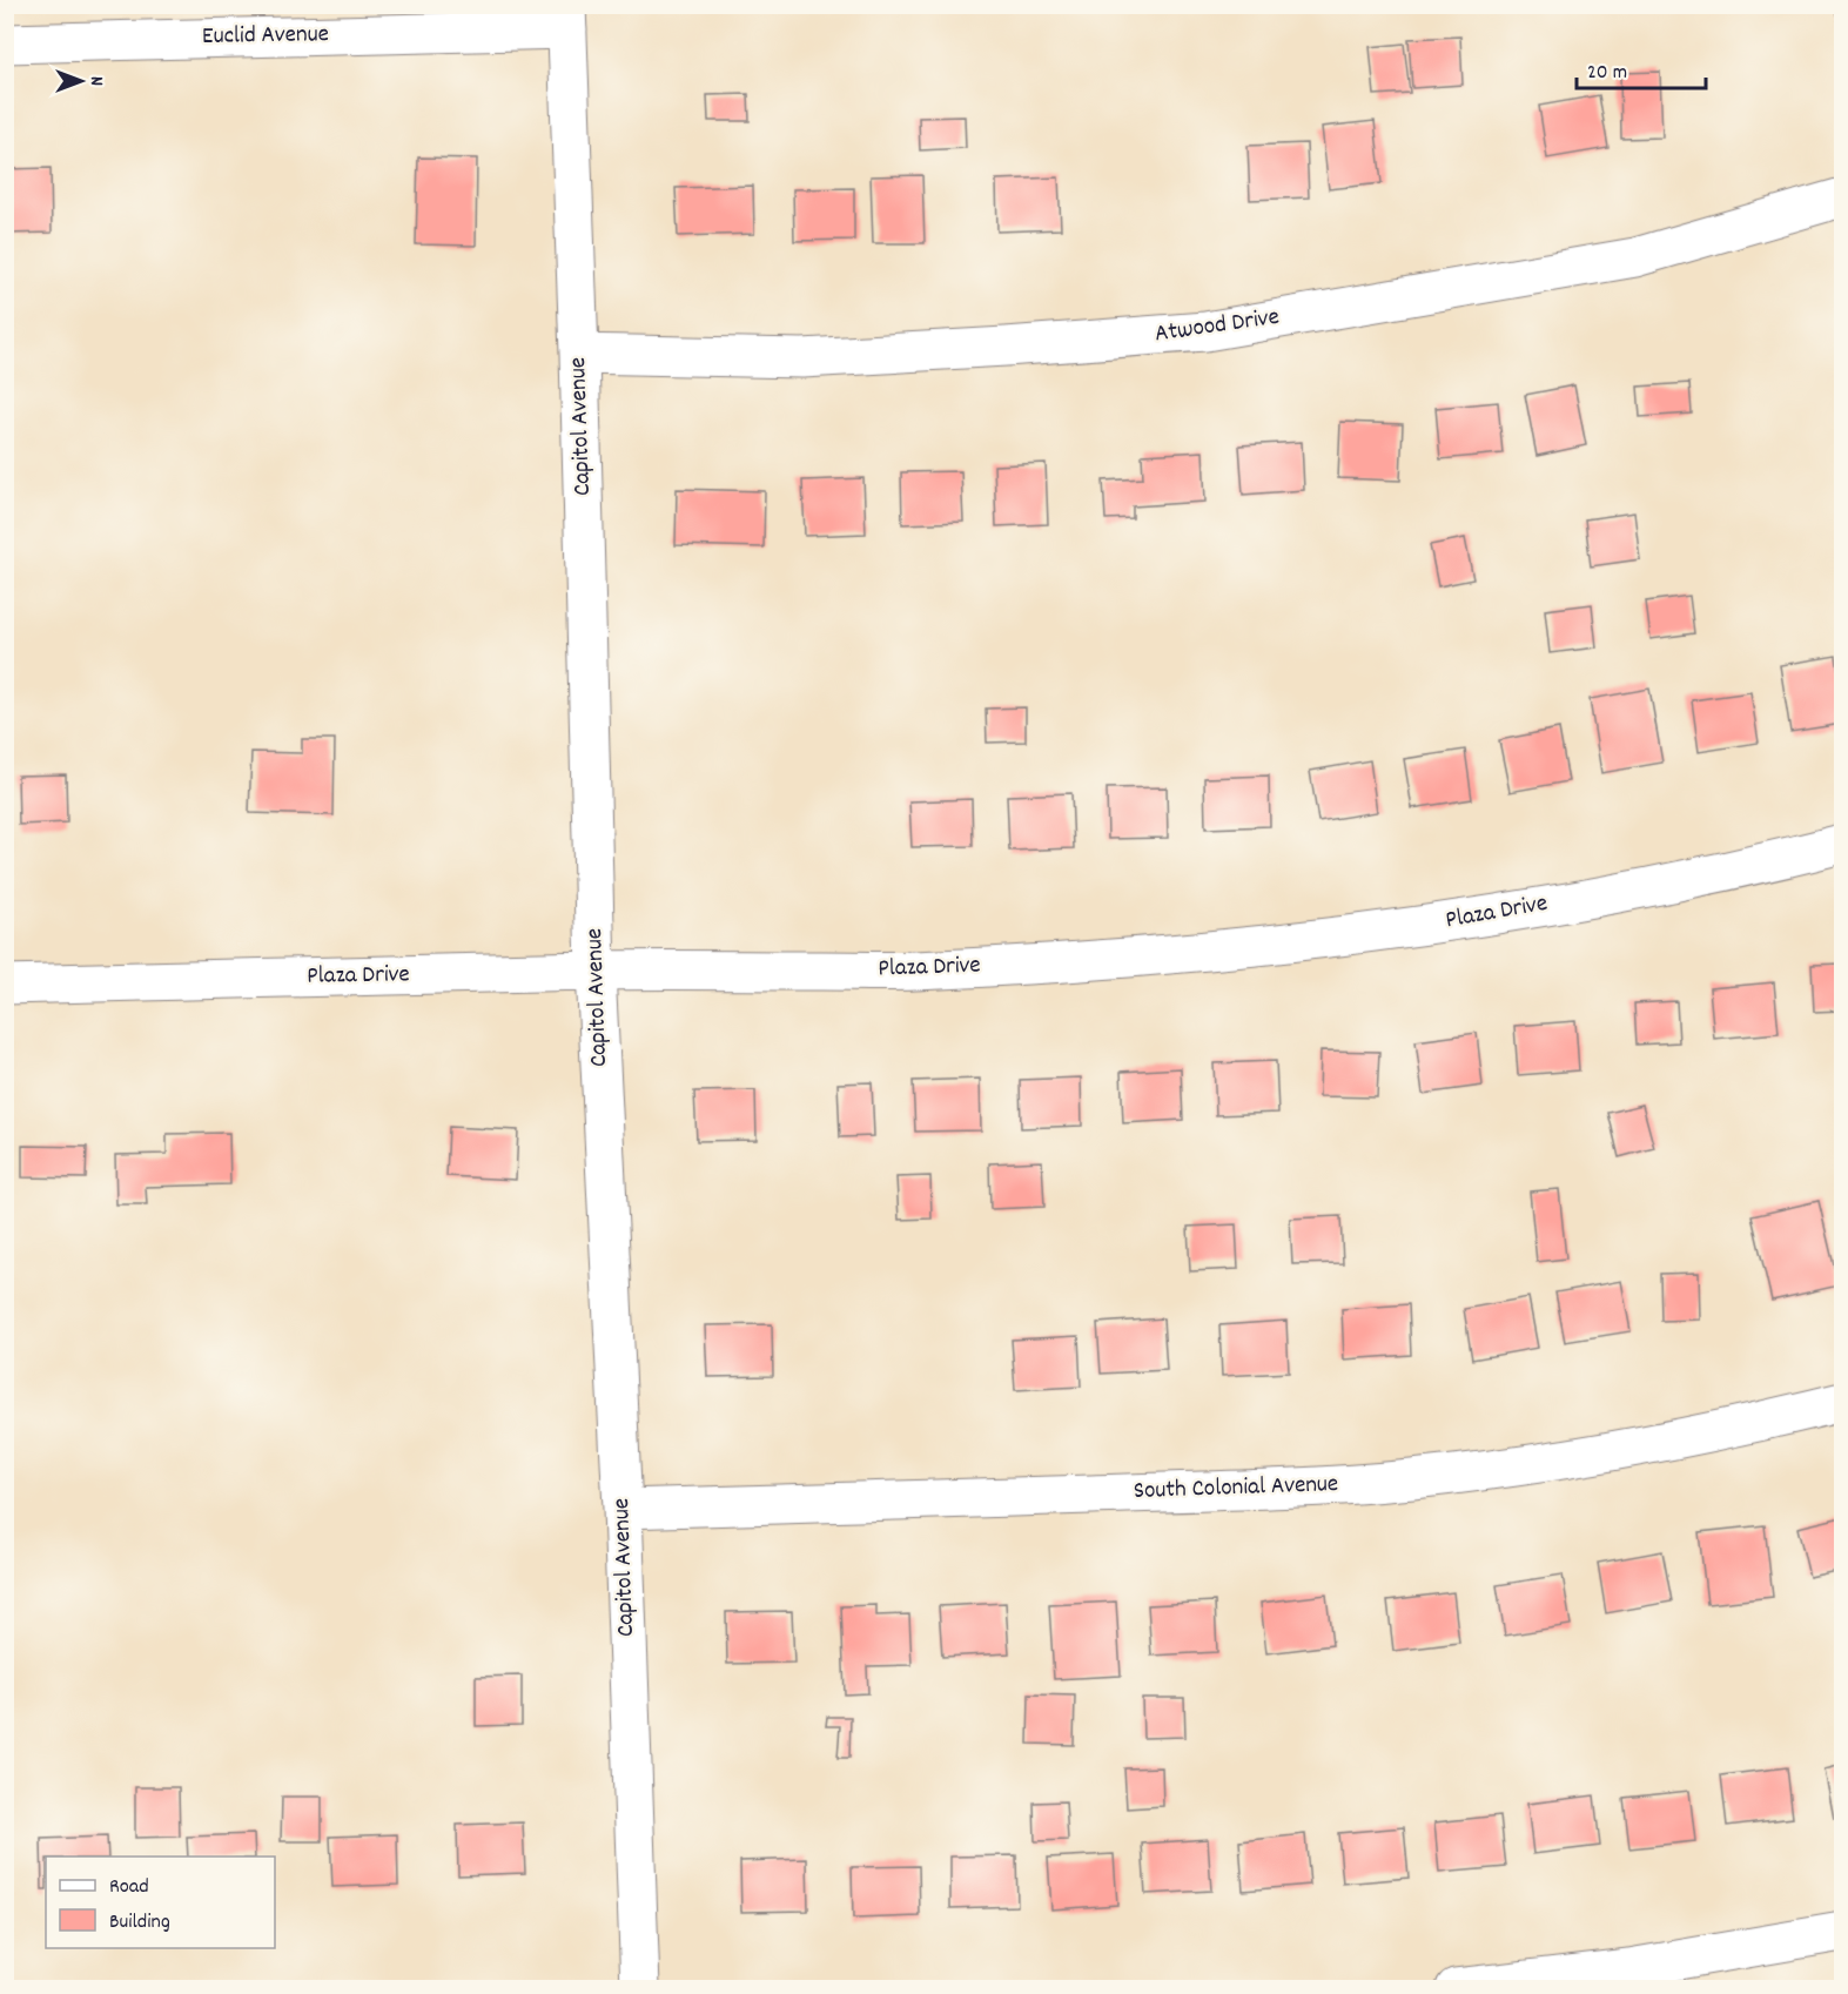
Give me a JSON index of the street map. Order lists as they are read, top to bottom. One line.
{"streets":{"street":["Euclid Avenue","Atwood Drive","Capitol Avenue","Plaza Drive","South Colonial Avenue"]},"crossings":[["Euclid Avenue","Capitol Avenue"],["Atwood Drive","Capitol Avenue"],["Capitol Avenue","Plaza Drive"],["Capitol Avenue","South Colonial Avenue"]],"legend":["Road","Building"],"scale_bar":"20 m","north":"right"}
